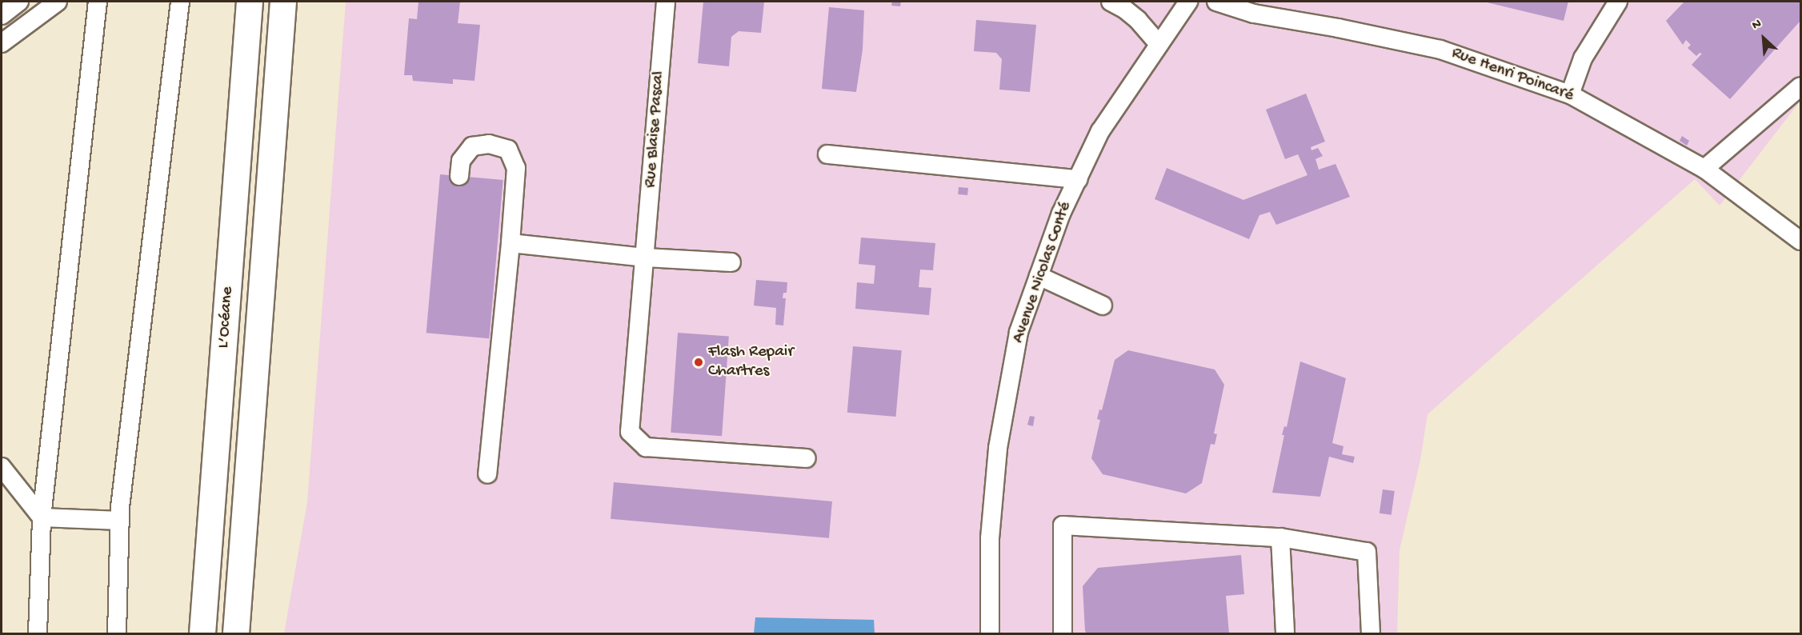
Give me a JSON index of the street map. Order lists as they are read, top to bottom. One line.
{"streets":{"highway":["L’Océane"],"street":["Rue Henri Poincaré","Rue Blaise Pascal","Avenue Nicolas Conté"]},"places":["Flash Repair Chartres"],"north":"top left"}
